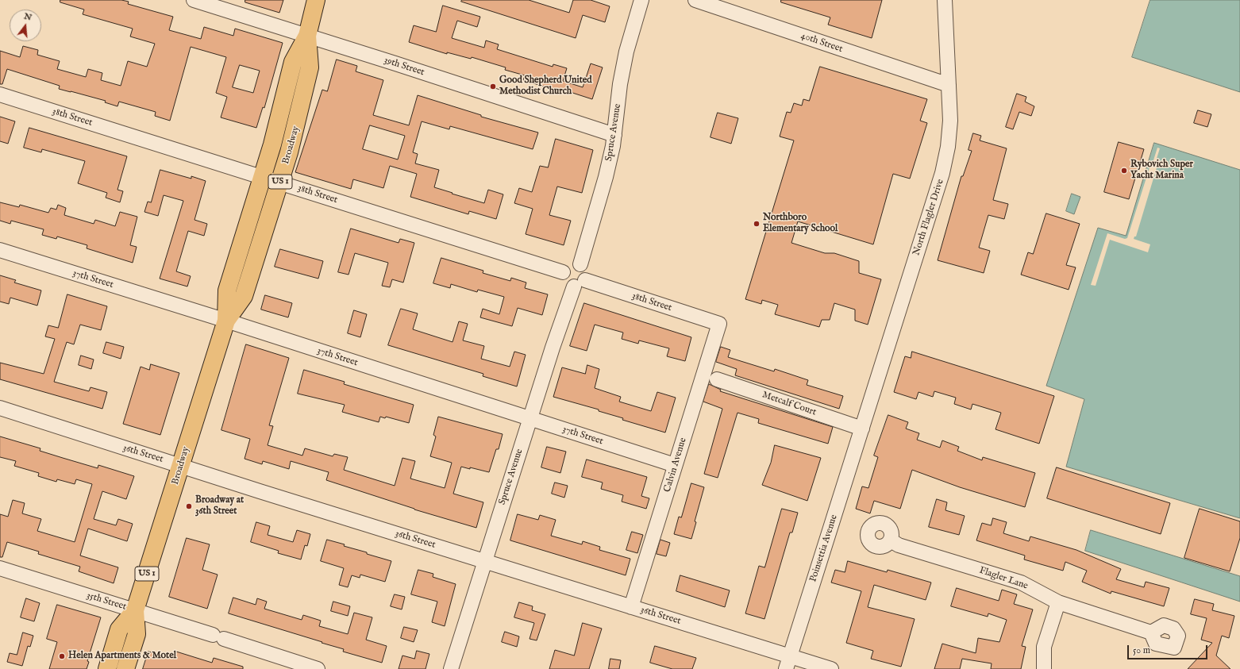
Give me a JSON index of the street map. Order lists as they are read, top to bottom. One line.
{"streets":{"main road":["Broadway","US 1"],"street":["40th Street","39th Street","38th Street","Spruce Avenue","North Flagler Drive","37th Street","Metcalf Court","36th Street","Calvin Avenue","Poinsettia Avenue","Flagler Lane","35th Street"]},"crossings":[["40th Street","North Flagler Drive"],["39th Street","Spruce Avenue"],["39th Street","Broadway"],["38th Street","Spruce Avenue"],["38th Street","Broadway"],["38th Street","Calvin Avenue"],["Spruce Avenue","37th Street"],["Spruce Avenue","36th Street"],["Broadway","37th Street"],["Broadway","36th Street"],["Broadway","35th Street"],["North Flagler Drive","Metcalf Court"],["North Flagler Drive","Poinsettia Avenue"],["37th Street","Calvin Avenue"],["Metcalf Court","Poinsettia Avenue"],["36th Street","Calvin Avenue"],["36th Street","Poinsettia Avenue"]],"places":["Good Shepherd United Methodist Church","Rybovich Super Yacht Marina","Northboro Elementary School","Broadway at 36th Street","Helen Apartments & Motel"],"scale_bar":"50 m","north":"top"}
